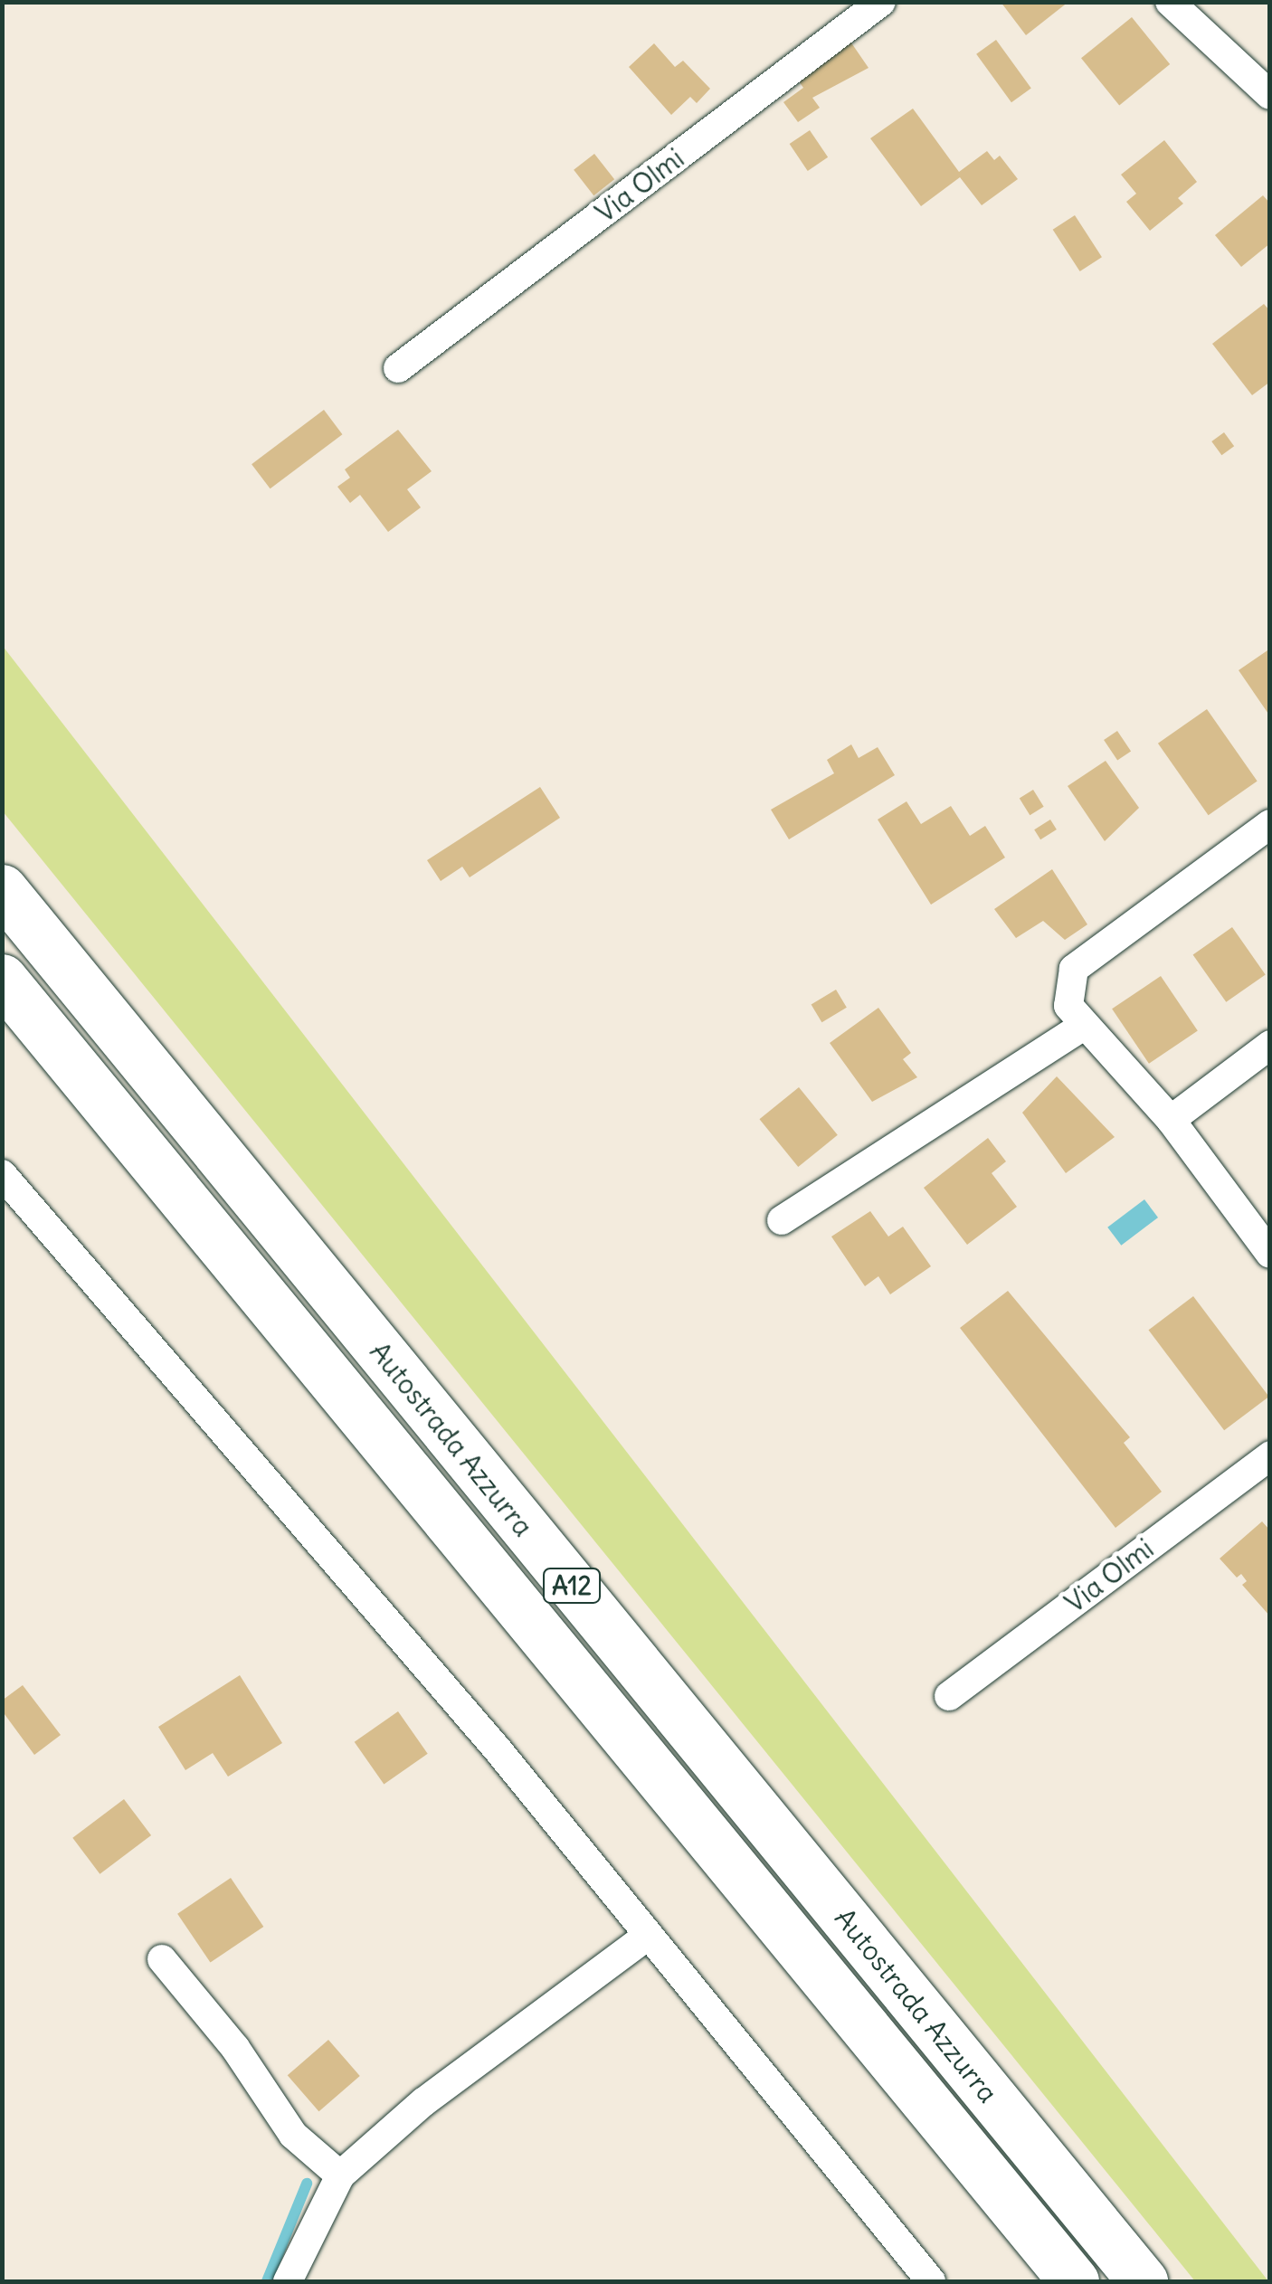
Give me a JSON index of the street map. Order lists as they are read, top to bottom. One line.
{"streets":{"highway":["Autostrada Azzurra","A12"],"street":["Via Olmi"]}}
